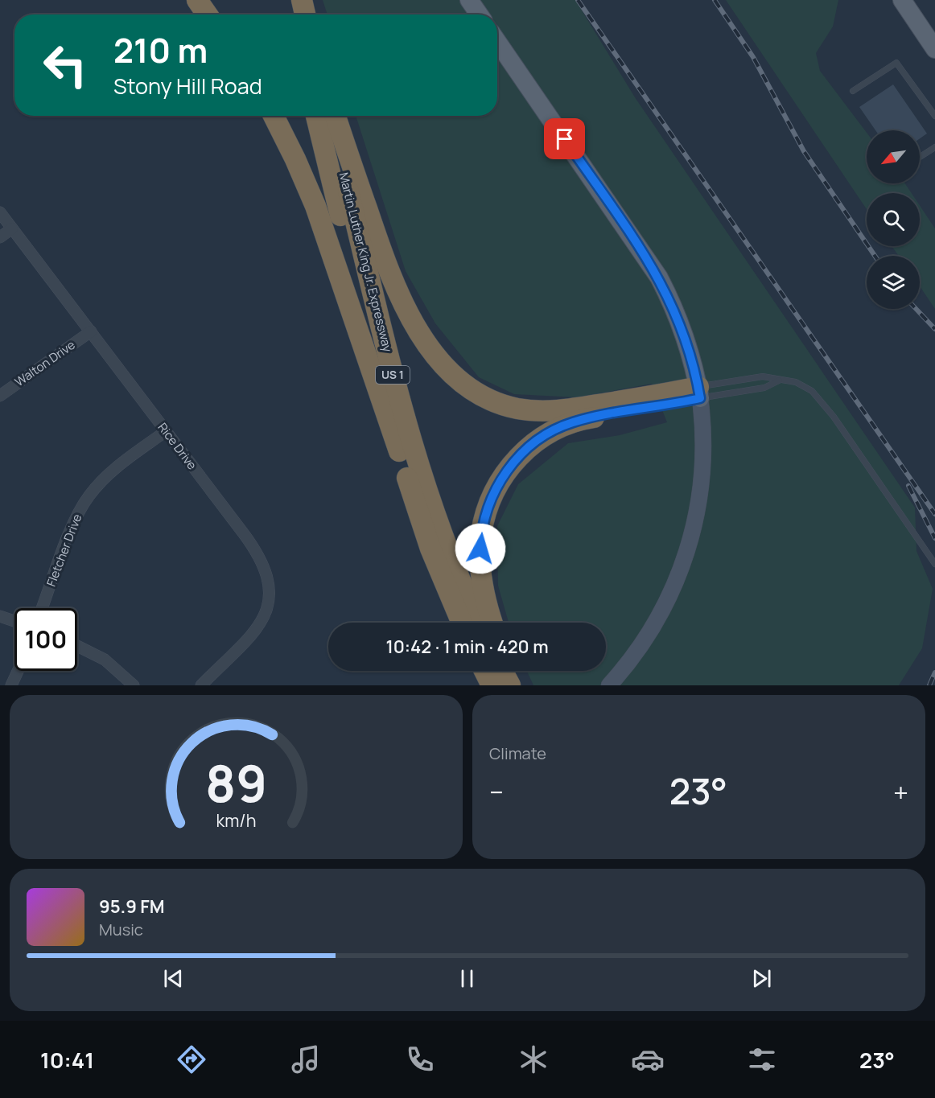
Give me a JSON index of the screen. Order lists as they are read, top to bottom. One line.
{"streets":{"highway":["Martin Luther King Jr. Expressway","US 1"],"street":["Walton Drive","Rice Drive","Fletcher Drive"]},"crossings":[["Walton Drive","Rice Drive"],["Rice Drive","Fletcher Drive"]],"north":"bottom left","page":{"turn":["210 m","Stony Hill Road"],"limit":"100","trip":"10:42 · 1 min · 420 m","tile":"Climate","heat":["−","23°","+"],"song":["95.9 FM","Music"],"tabs":["10:41","23°"],"gauge":["89","km/h"]}}
